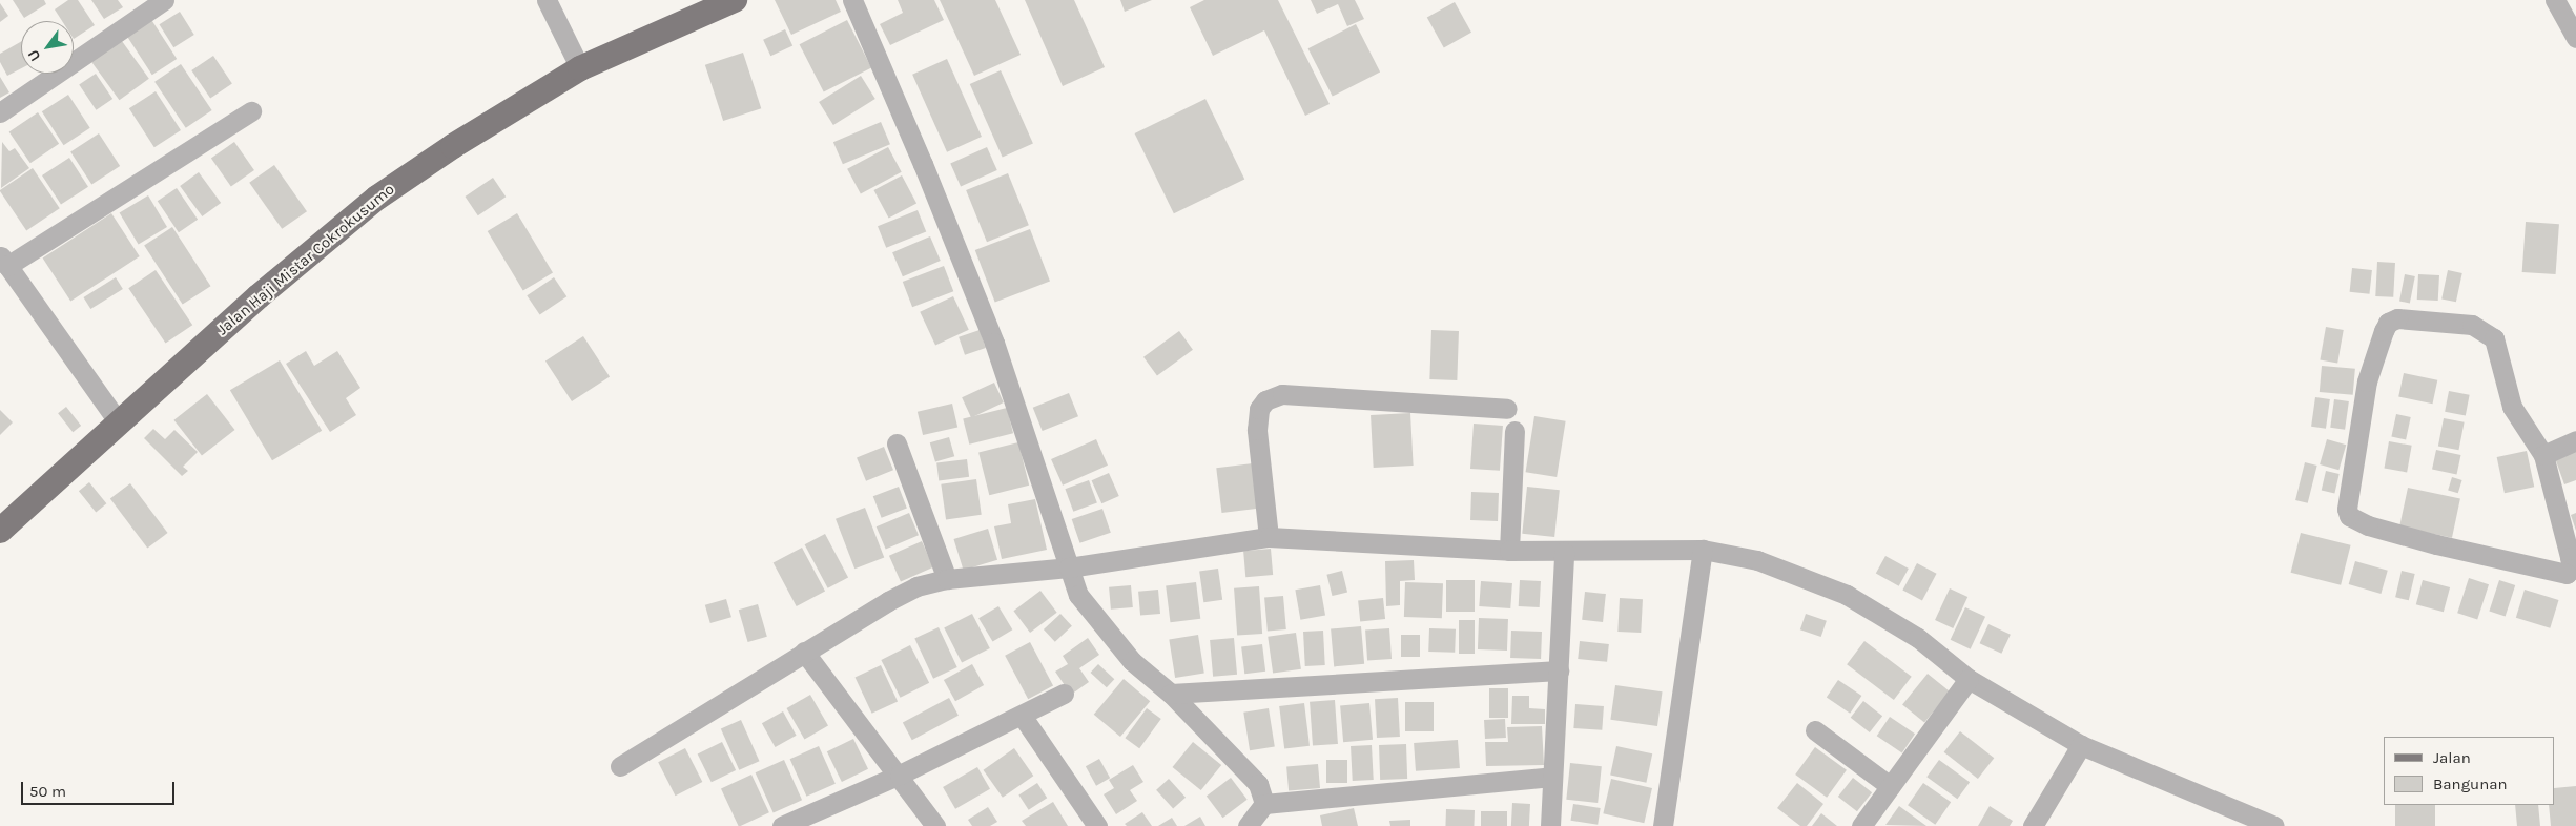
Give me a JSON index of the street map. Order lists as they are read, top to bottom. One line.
{"streets":{"main road":["Jalan Haji Mistar Cokrokusumo"]},"legend":["Jalan","Bangunan"],"scale_bar":"50 m","north":"bottom left"}
